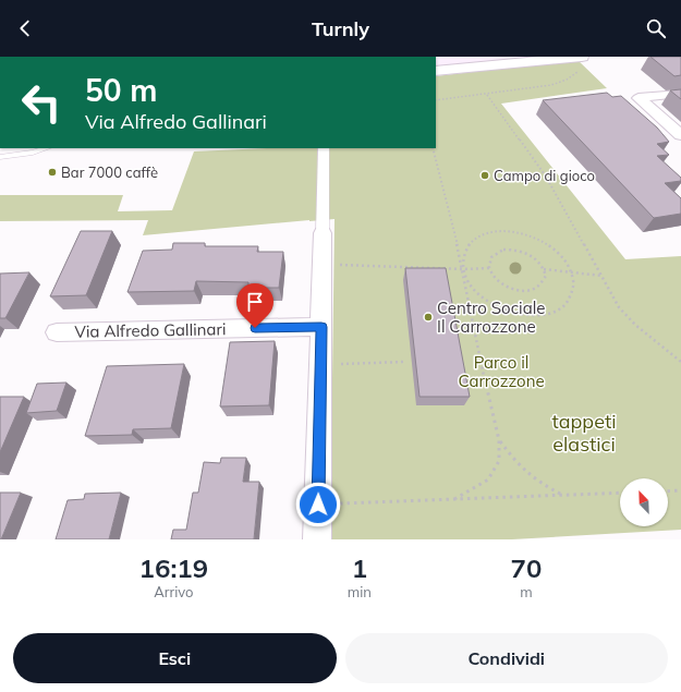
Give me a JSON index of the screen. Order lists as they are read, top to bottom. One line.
{"streets":{"street":["Via Alfredo Gallinari"]},"parks":["Parco il Carrozzone","tappeti elastici"],"places":["Bar 7000 caffè","Campo di gioco","Centro Sociale Il Carrozzone"],"north":"top left","page":{"header":"Turnly","turn":["50 m","Via Alfredo Gallinari"],"eta":["16:19","Arrivo","1","min","70","m"],"buttons":["Esci","Condividi"]}}
